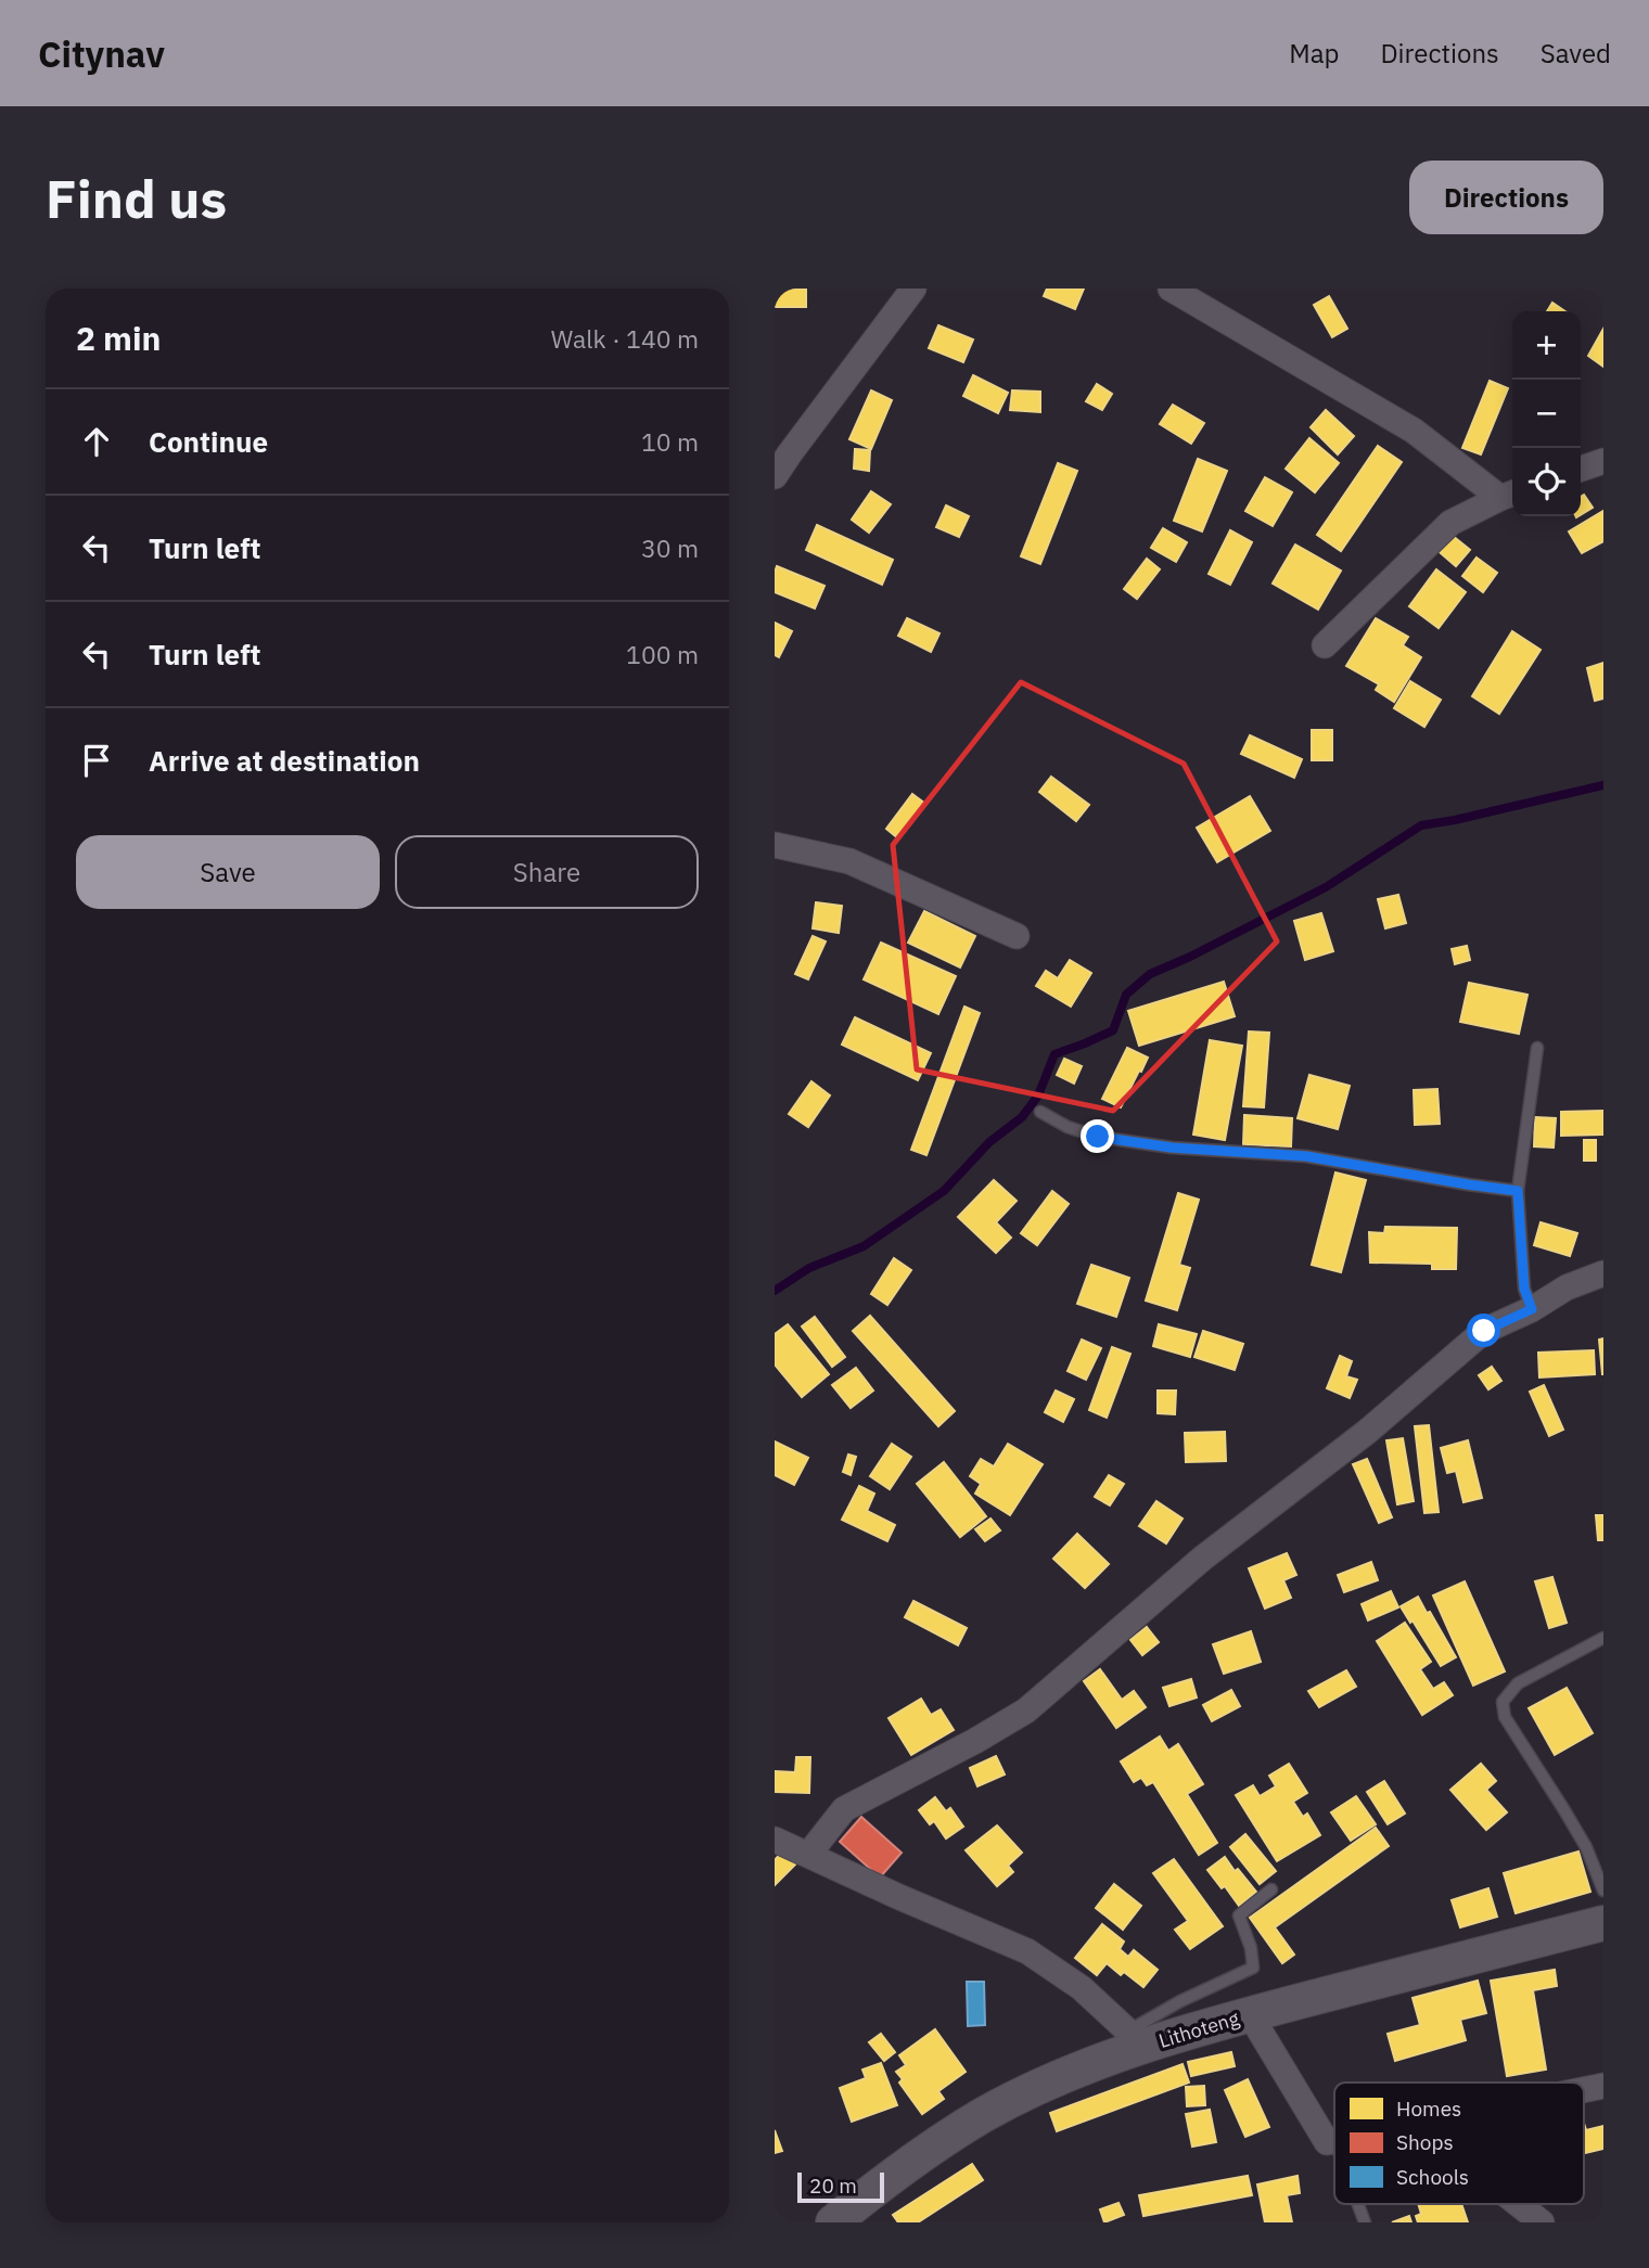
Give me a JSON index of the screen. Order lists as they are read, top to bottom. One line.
{"streets":{"main road":["Lithoteng"]},"legend":["Homes","Shops","Schools"],"scale_bar":"20 m","page":{"header":"Citynav","nav":["Map","Directions","Saved"],"buttons":["Directions",["Save","Share"]],"title":"Find us","heading":["2 min","Walk · 140 m"],"map_buttons":["+","−"],"list":[["Continue","10 m"],["Turn left","30 m"],["Turn left","100 m"],"Arrive at destination"],"scale":"20 m"}}
